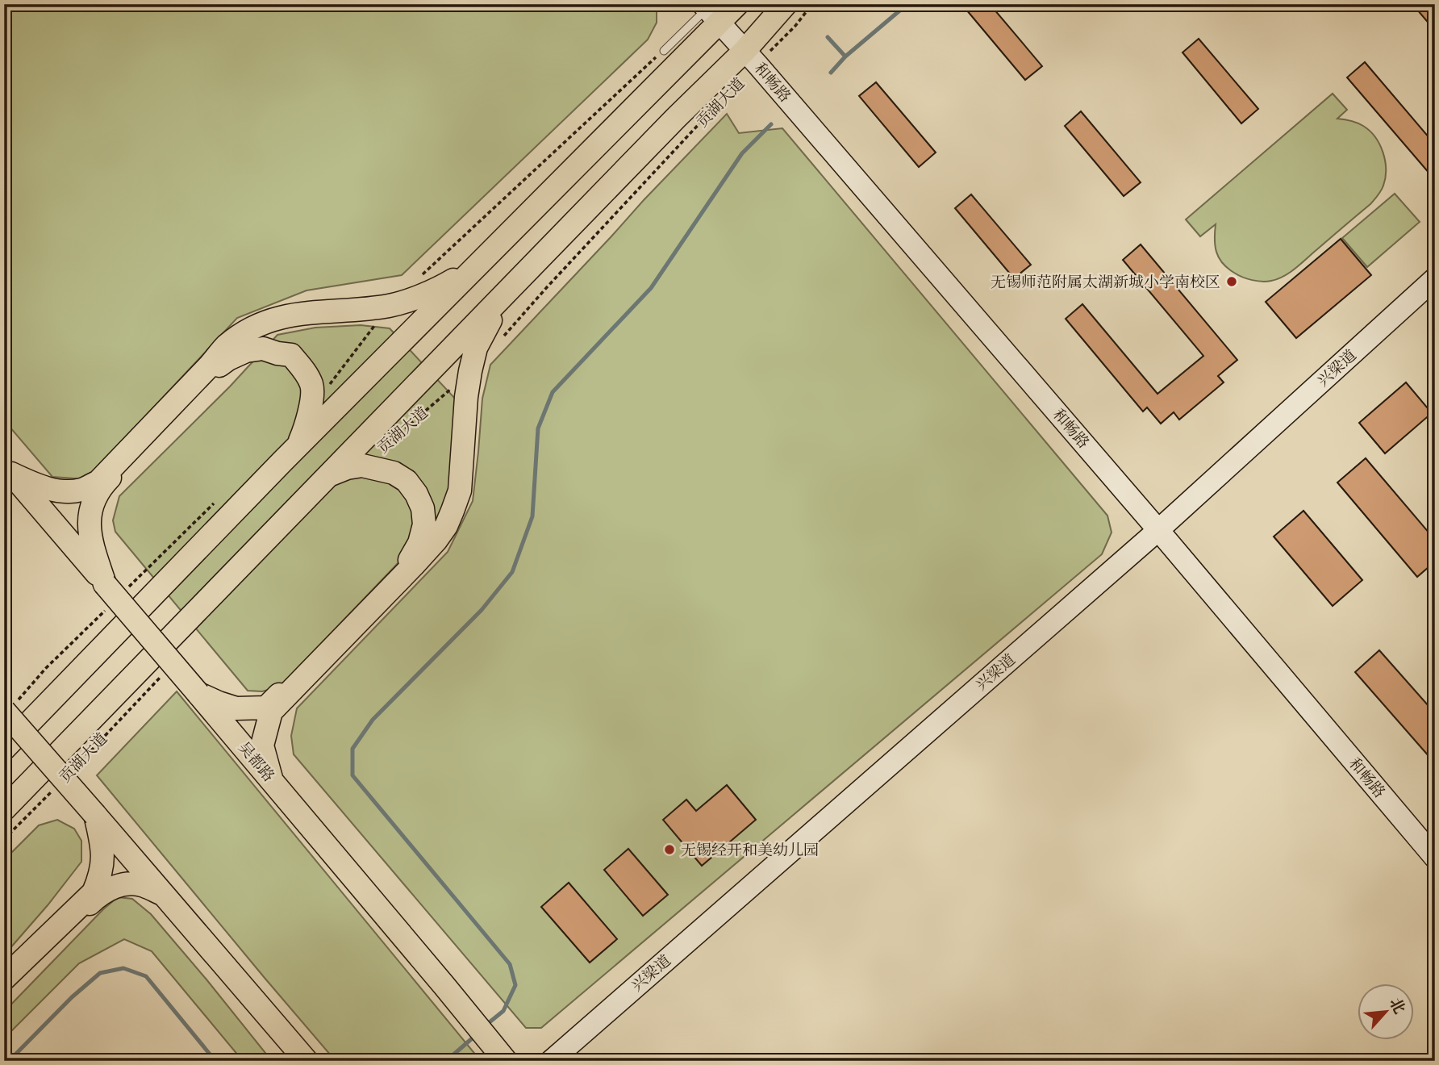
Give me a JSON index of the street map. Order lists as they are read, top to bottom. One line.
{"streets":{"main road":["贡湖大道","吴都路"],"street":["和畅路","兴梁道"]},"crossings":[["和畅路","贡湖大道"],["和畅路","兴梁道"]],"places":["无锡师范附属太湖新城小学南校区","无锡经开和美幼儿园"],"north":"top right"}
